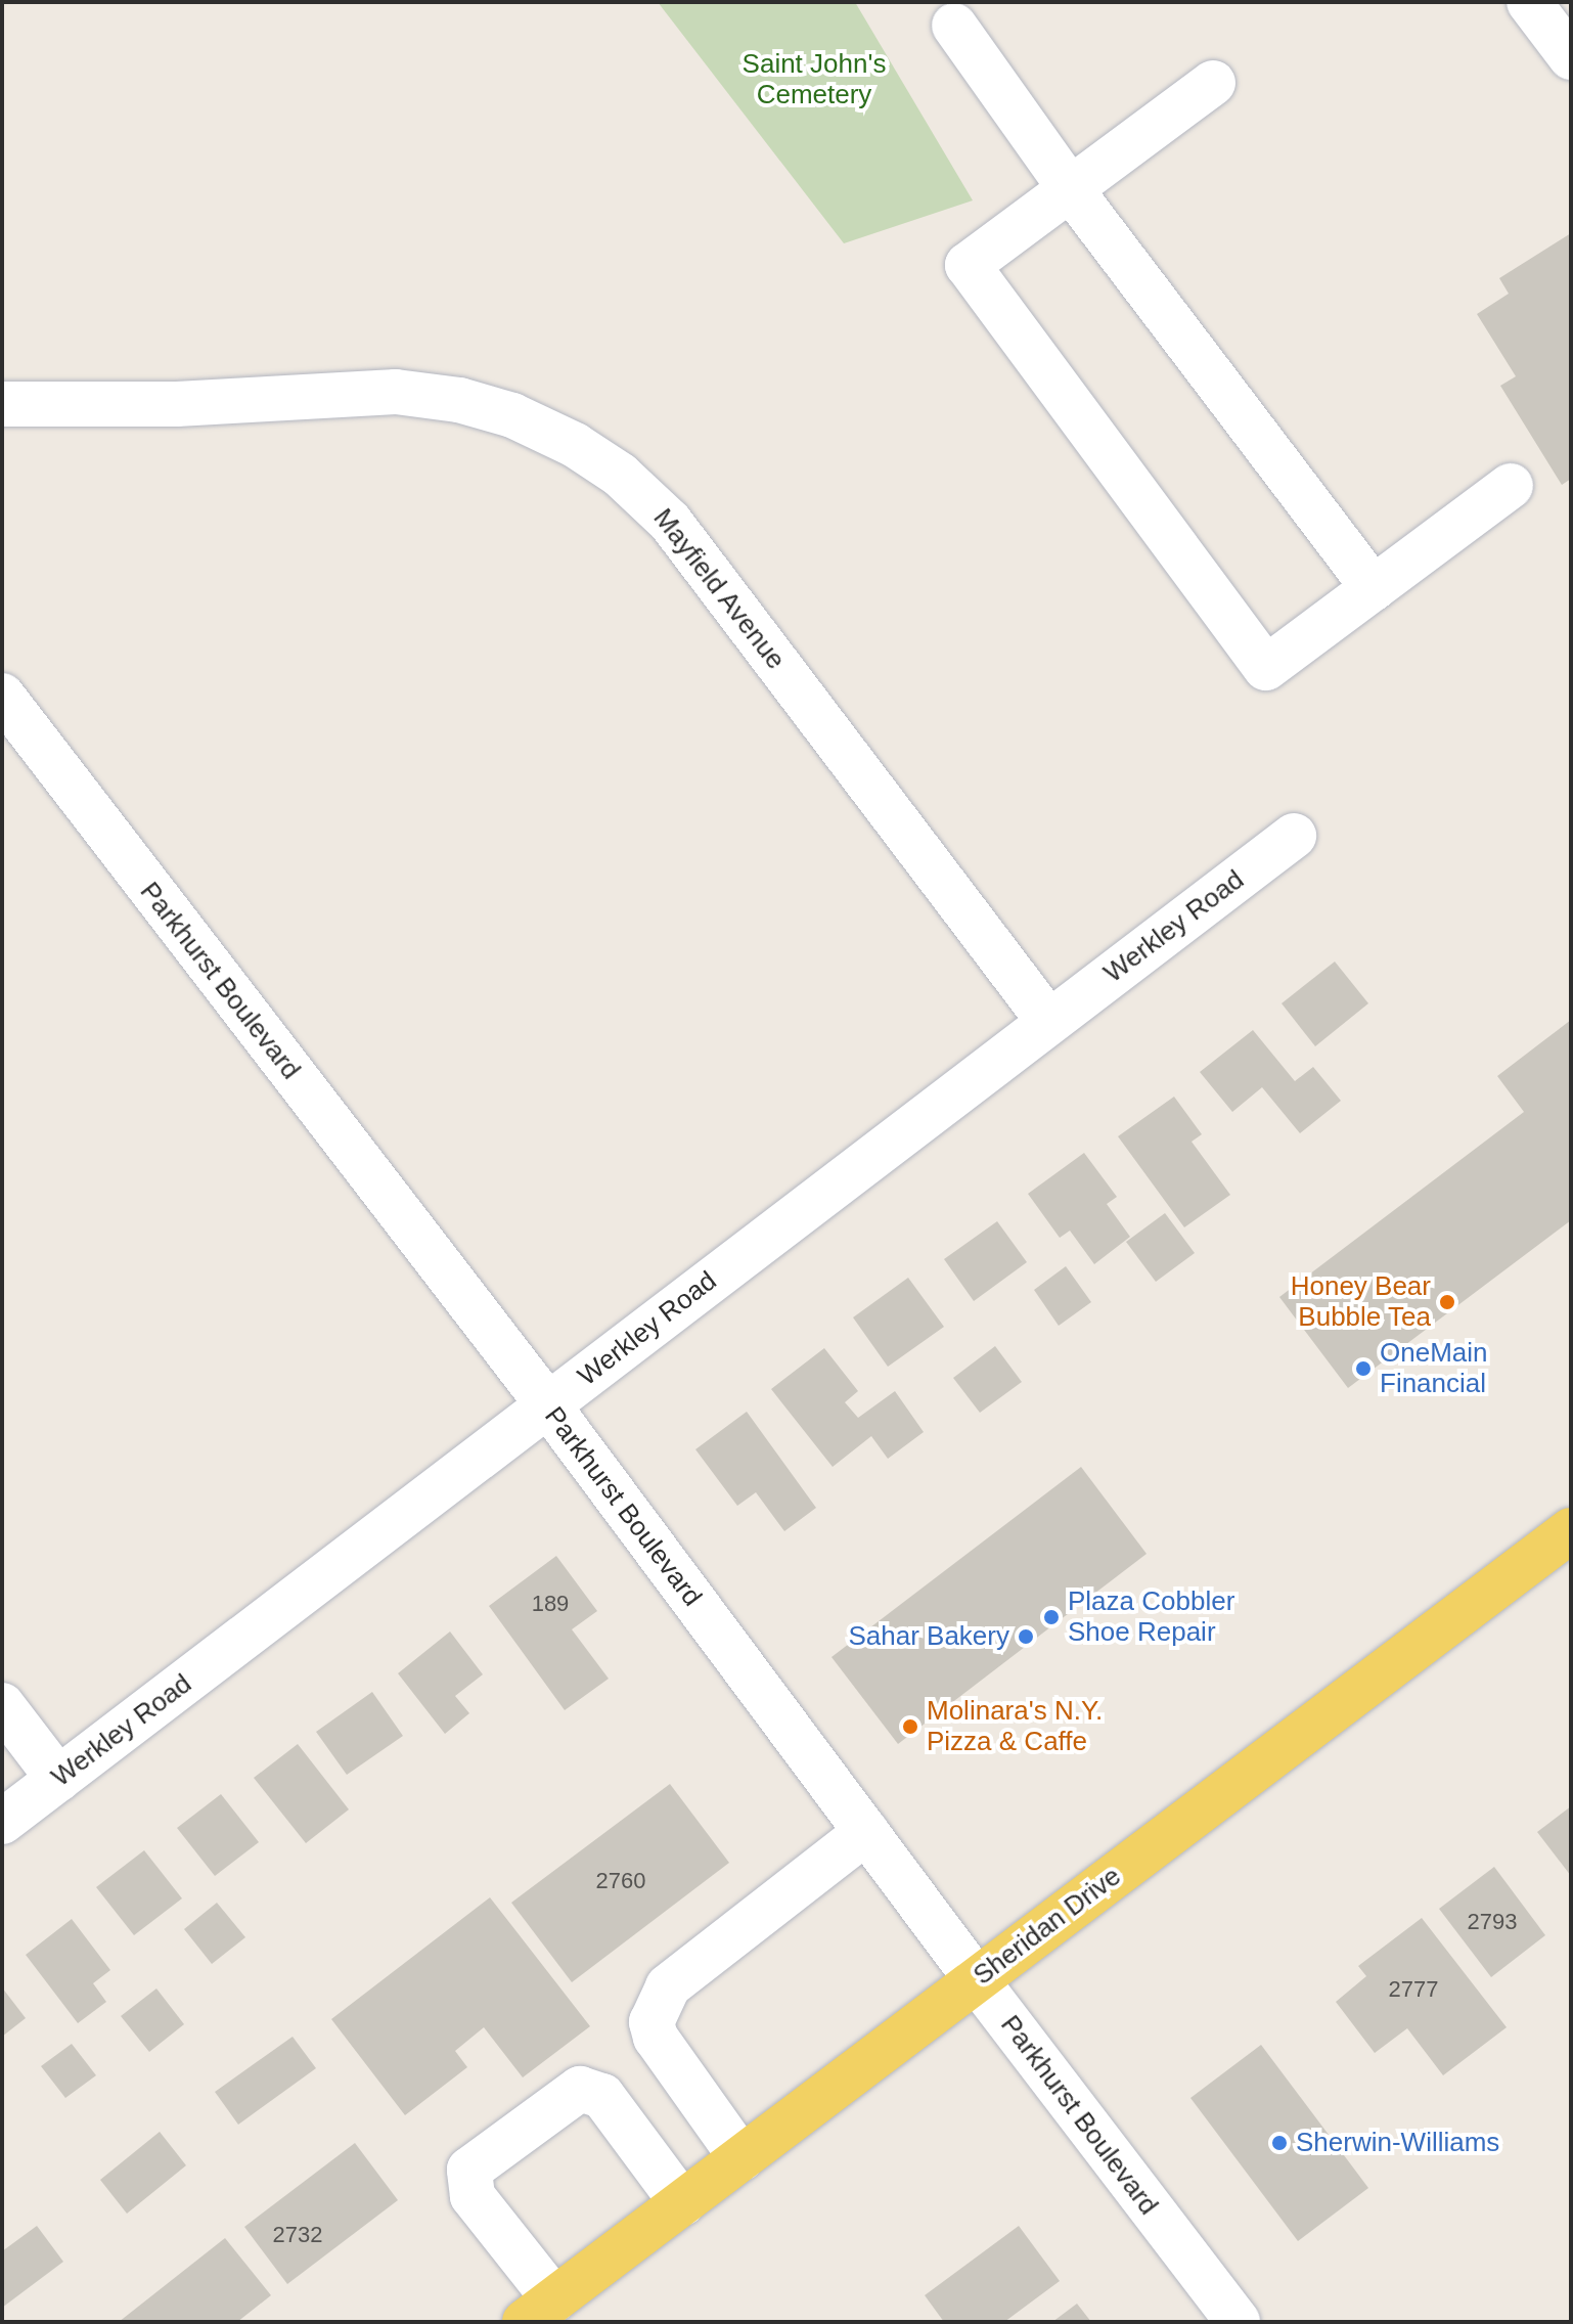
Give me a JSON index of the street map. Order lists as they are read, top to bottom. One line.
{"streets":{"main road":["Sheridan Drive"],"street":["Mayfield Avenue","Werkley Road","Parkhurst Boulevard"]},"crossings":[["Mayfield Avenue","Werkley Road"],["Werkley Road","Parkhurst Boulevard"],["Parkhurst Boulevard","Sheridan Drive"]],"parks":["Saint John's Cemetery"],"places":["Honey Bear Bubble Tea","OneMain Financial","Plaza Cobbler Shoe Repair","Sahar Bakery","Molinara's N.Y. Pizza & Caffe","Sherwin-Williams"],"house_numbers":["189","2760","2793","2777","2732"]}
